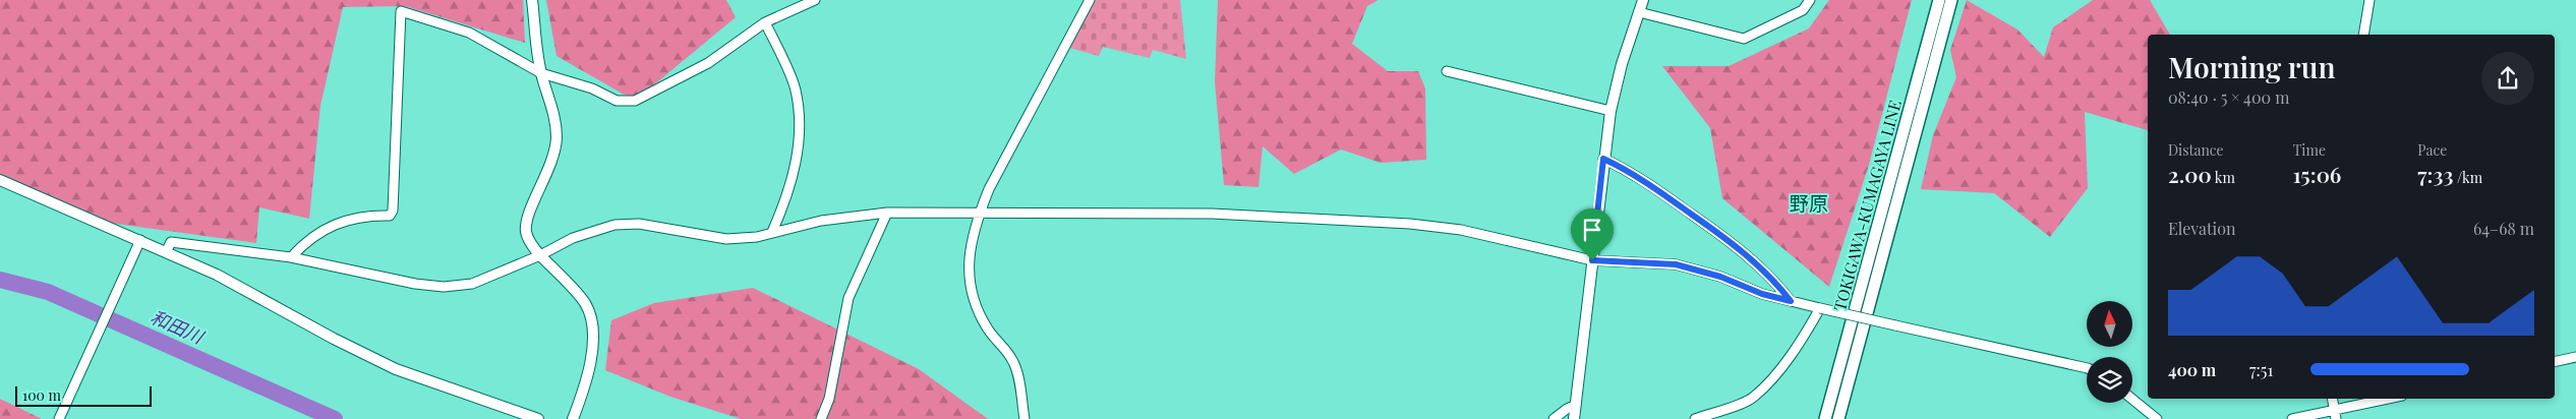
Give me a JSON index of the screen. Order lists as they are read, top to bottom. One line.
{"streets":{"main road":["TOKIGAWA-KUMAGAYA LINE"]},"districts":["野原"],"water":["和田川"],"scale_bar":"100 m","north":"top","page":{"heading":["Morning run","08:40 · 5 × 400 m"],"stats":[["Distance","2.00 km"],["Time","15:06"],["Pace","7:33 /km"]],"chart":["Elevation","64–68 m"],"list":[{"name":"400 m","note":"7:51"}],"scale":"100 m"}}
